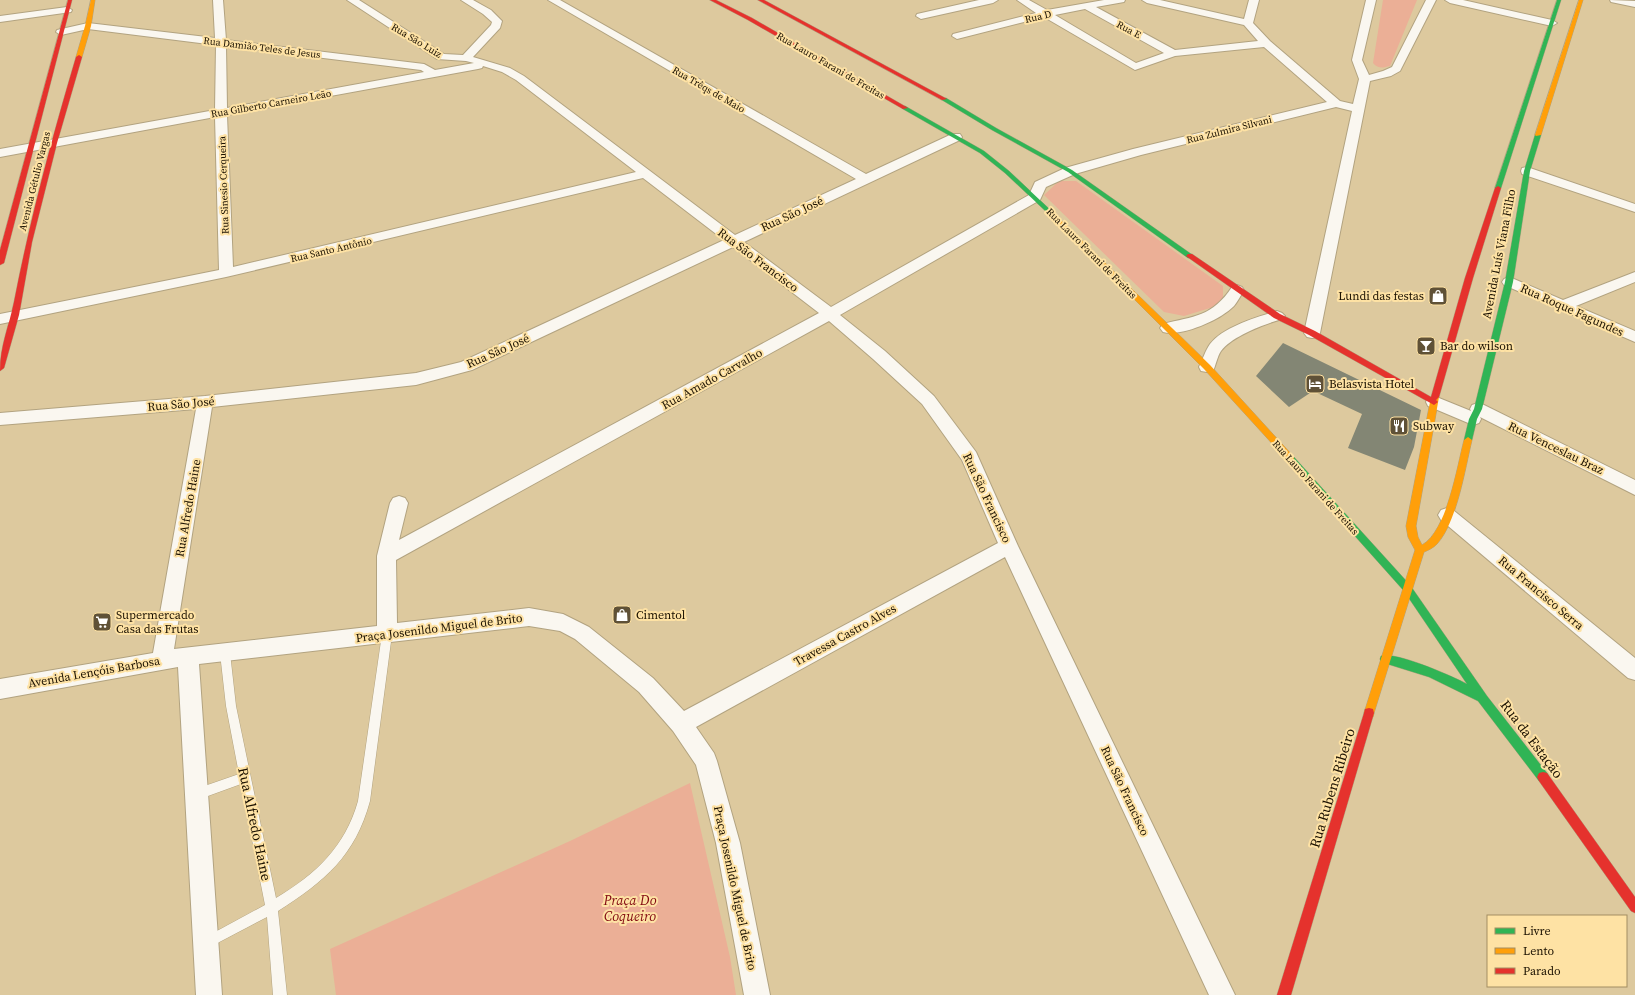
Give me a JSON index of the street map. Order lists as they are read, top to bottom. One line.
{"streets":{"street":["Rua D","Rua E","Rua São Luiz","Rua Damião Teles de Jesus","Rua Lauro Farani de Freitas","Rua Trêqs de Maio","Rua Gilberto Carneiro Leão","Rua Zulmira Silvani","Avenida Gétulio Vargas","Rua Sinesio Cerqueira","Rua São José","Rua Santo Antônio","Avenida Luís Viana Filho","Rua São Francisco","Rua Roque Fagundes","Rua Amado Carvalho","Rua Venceslau Braz","Rua Alfredo Haine","Rua Francisco Serra","Praça Josenildo Miguel de Brito","Travessa Castro Alves","Avenida Lençóis Barbosa","Rua da Estação","Rua Rubens Ribeiro"]},"crossings":[["Rua D","Rua E"],["Rua São Luiz","Rua Gilberto Carneiro Leão"],["Rua São Luiz","Rua São Francisco"],["Rua Damião Teles de Jesus","Rua Gilberto Carneiro Leão"],["Rua Damião Teles de Jesus","Avenida Gétulio Vargas"],["Rua Damião Teles de Jesus","Rua Sinesio Cerqueira"],["Rua Lauro Farani de Freitas","Rua Zulmira Silvani"],["Rua Lauro Farani de Freitas","Rua São José"],["Rua Lauro Farani de Freitas","Avenida Luís Viana Filho"],["Rua Lauro Farani de Freitas","Rua Amado Carvalho"],["Rua Lauro Farani de Freitas","Rua Venceslau Braz"],["Rua Lauro Farani de Freitas","Rua da Estação"],["Rua Lauro Farani de Freitas","Rua Rubens Ribeiro"],["Rua Trêqs de Maio","Rua São José"],["Rua Gilberto Carneiro Leão","Avenida Gétulio Vargas"],["Rua Gilberto Carneiro Leão","Rua Sinesio Cerqueira"],["Rua Gilberto Carneiro Leão","Rua São Francisco"],["Rua Zulmira Silvani","Rua Amado Carvalho"],["Avenida Gétulio Vargas","Rua Santo Antônio"],["Rua Sinesio Cerqueira","Rua Santo Antônio"],["Rua São José","Rua São Francisco"],["Rua São José","Rua Alfredo Haine"],["Rua Santo Antônio","Rua São Francisco"],["Avenida Luís Viana Filho","Rua Roque Fagundes"],["Avenida Luís Viana Filho","Rua Venceslau Braz"],["Avenida Luís Viana Filho","Rua Francisco Serra"],["Rua São Francisco","Rua Amado Carvalho"],["Rua São Francisco","Travessa Castro Alves"],["Rua Alfredo Haine","Praça Josenildo Miguel de Brito"],["Rua Alfredo Haine","Avenida Lençóis Barbosa"],["Praça Josenildo Miguel de Brito","Travessa Castro Alves"],["Praça Josenildo Miguel de Brito","Avenida Lençóis Barbosa"],["Rua da Estação","Rua Rubens Ribeiro"]],"parks":["Praça Do Coqueiro"],"places":{"shop":["Lundi das festas","Cimentol"],"bar":["Bar do wilson"],"hotel":["Belasvista Hotel"],"restaurant":["Subway"],"supermarket":["Supermercado Casa das Frutas"]},"legend":["Livre","Lento","Parado"]}
